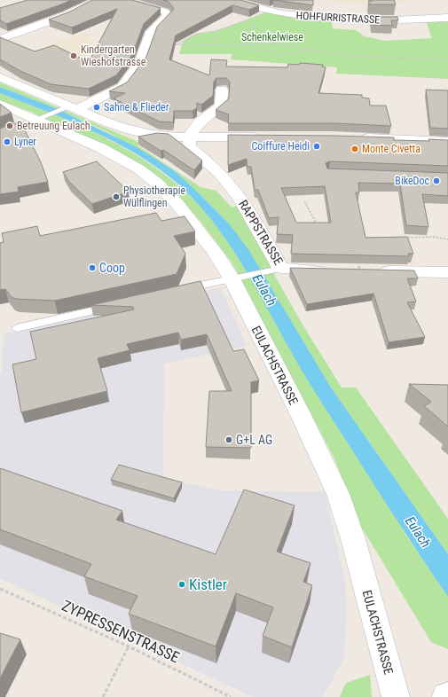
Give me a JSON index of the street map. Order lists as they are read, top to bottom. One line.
{"streets":{"street":["HOHFURRISTRASSE","RAPPSTRASSE","EULACHSTRASSE"],"path":["ZYPRESSENSTRASSE"]},"water":["Eulach"],"parks":["Schenkelwiese"],"places":["Kindergarten Wieshofstrasse","Sahne & Flieder","Betreuung Eulach","Lyner","Coiffure Heidi","Monte Civetta","BikeDoc","Physiotherapie Wülflingen","Coop","G+L AG","Kistler"]}
